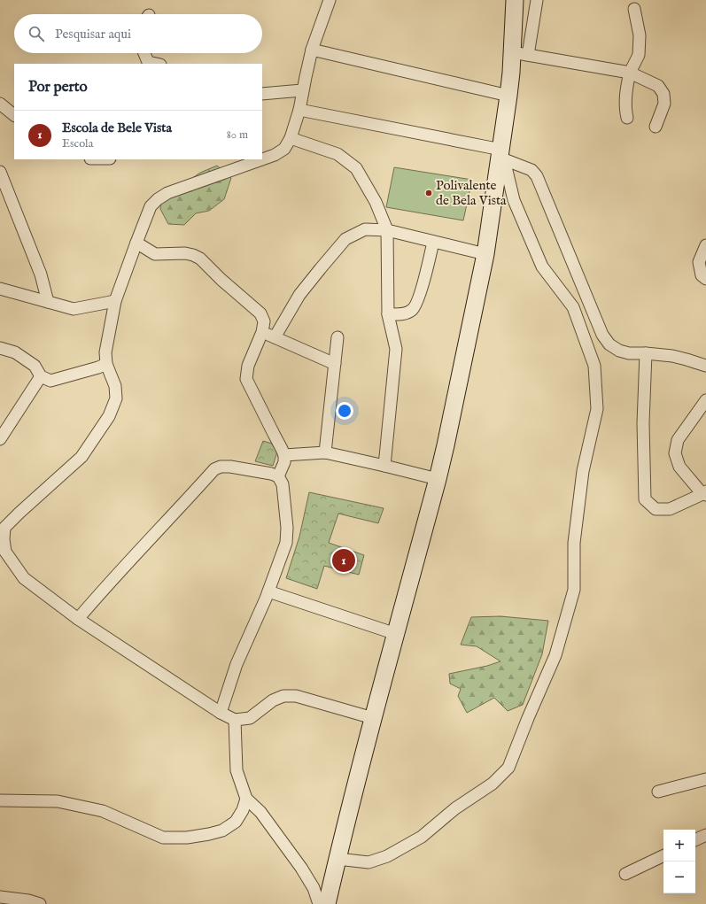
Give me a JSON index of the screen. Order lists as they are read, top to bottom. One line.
{"places":["Polivalente de Bela Vista"],"page":{"search":"Pesquisar aqui","heading":"Por perto","list":[{"mark":"1","name":"Escola de Bele Vista","note":"Escola","value":"80 m"}],"pins":"1","map_buttons":["+","−"]}}
